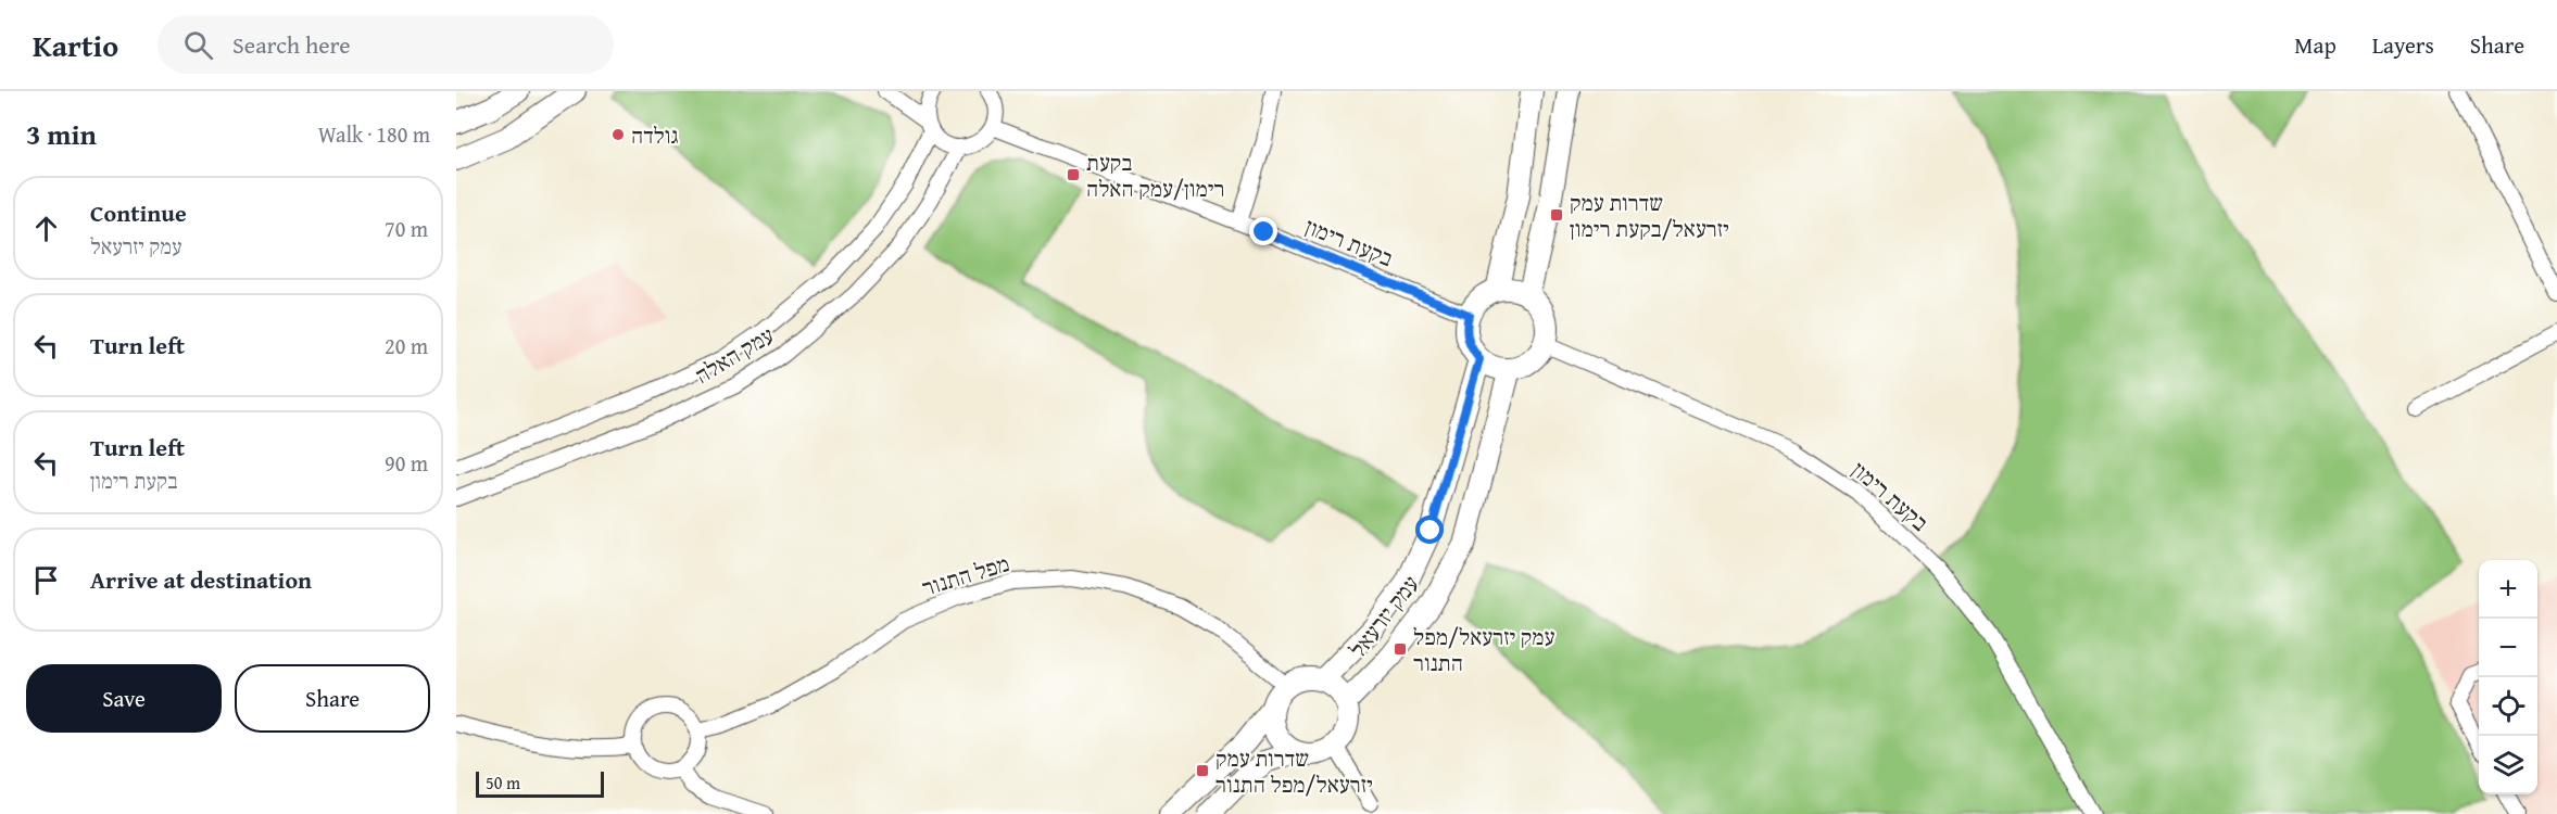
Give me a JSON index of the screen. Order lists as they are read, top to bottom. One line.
{"streets":{"main road":["עמק יזרעאל"],"street":["בקעת רימון","עמק האלה","מפל התנור"]},"crossings":[["בקעת רימון","עמק יזרעאל"],["מפל התנור","עמק יזרעאל"]],"places":{"other":["גולדה"],"transit":["בקעת רימון/עמק האלה","שדרות עמק יזרעאל/בקעת רימון","עמק יזרעאל/מפל התנור","שדרות עמק יזרעאל/מפל התנור"]},"scale_bar":"50 m","page":{"header":"Kartio","search":"Search here","nav":["Map","Layers","Share"],"heading":["3 min","Walk · 180 m"],"list":[["Continue","עמק יזרעאל","70 m"],["Turn left","20 m"],["Turn left","בקעת רימון","90 m"],"Arrive at destination"],"map_buttons":["+","−"],"buttons":["Save","Share"],"scale":"50 m"}}
